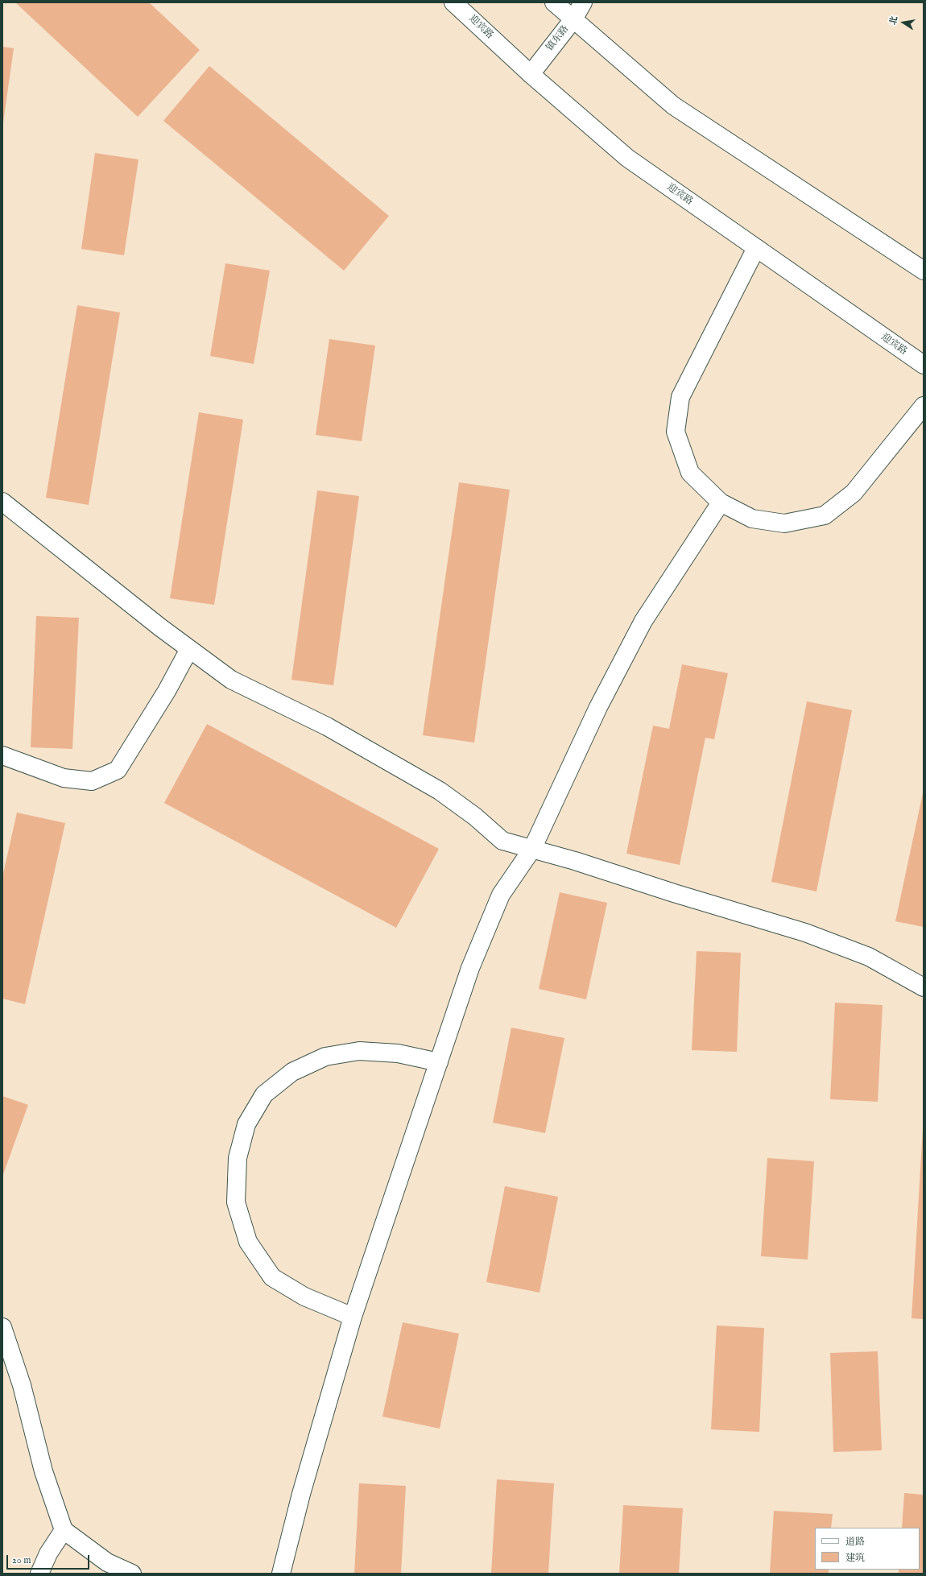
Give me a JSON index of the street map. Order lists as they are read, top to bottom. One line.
{"streets":{"street":["迎宾路","镇东路"]},"crossings":[["迎宾路","镇东路"]],"legend":["道路","建筑"],"scale_bar":"20 m","north":"left"}
